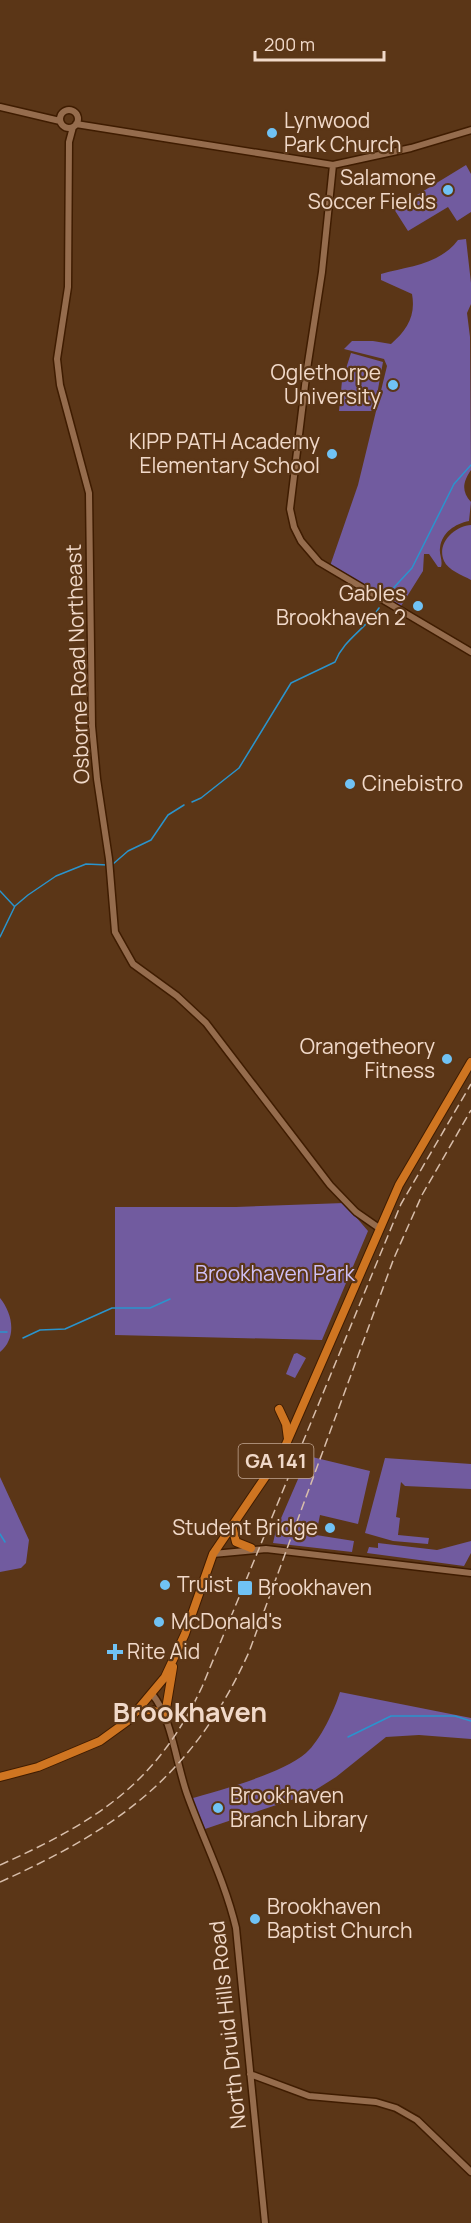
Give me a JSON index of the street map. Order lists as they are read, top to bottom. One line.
{"streets":{"highway":["GA 141"],"street":["Osborne Road Northeast","North Druid Hills Road"]},"crossings":[["Osborne Road Northeast","GA 141"],["GA 141","North Druid Hills Road"]],"districts":["Brookhaven"],"parks":["Brookhaven Park"],"places":{"other":["Lynwood Park Church","Salamone Soccer Fields","Oglethorpe University","KIPP PATH Academy Elementary School","Gables Brookhaven 2","Cinebistro","Orangetheory Fitness","Student Bridge","Truist","McDonald's","Brookhaven Branch Library","Brookhaven Baptist Church"],"transit":["Brookhaven"],"health":["Rite Aid"]},"scale_bar":"200 m"}
